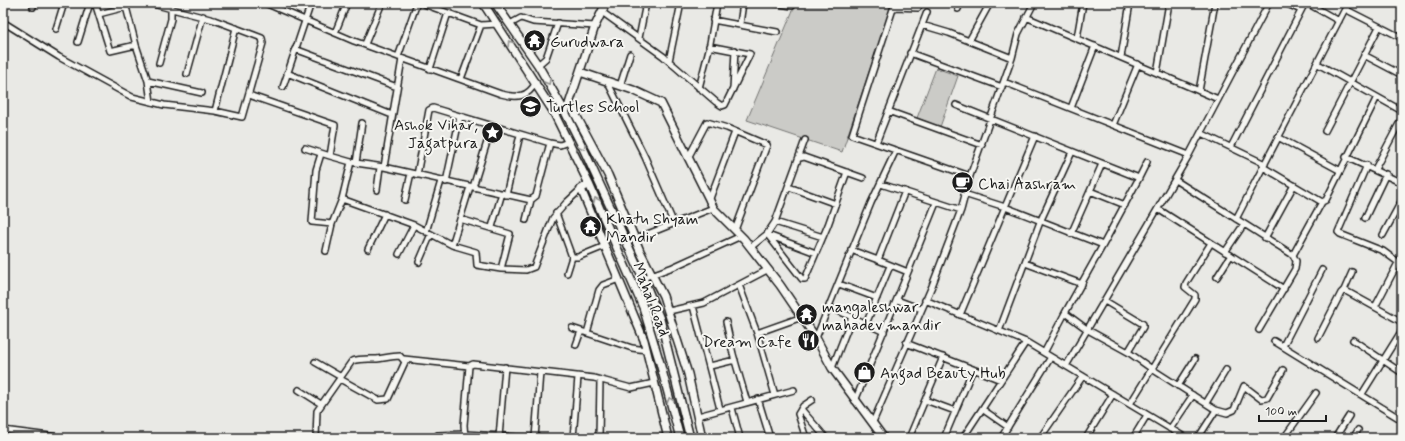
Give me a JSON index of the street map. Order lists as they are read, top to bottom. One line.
{"streets":{"street":["Mahal Road"]},"places":{"temple":["Gurudwara","Khatu Shyam Mandir","mangaleshwar mahadev mandir"],"school or university":["Turtles School"],"place":["Ashok Vihar, Jagatpura"],"cafe":["Chai Aashram"],"restaurant":["Dream Cafe"],"shop":["Angad Beauty Hub"]},"scale_bar":"100 m"}
